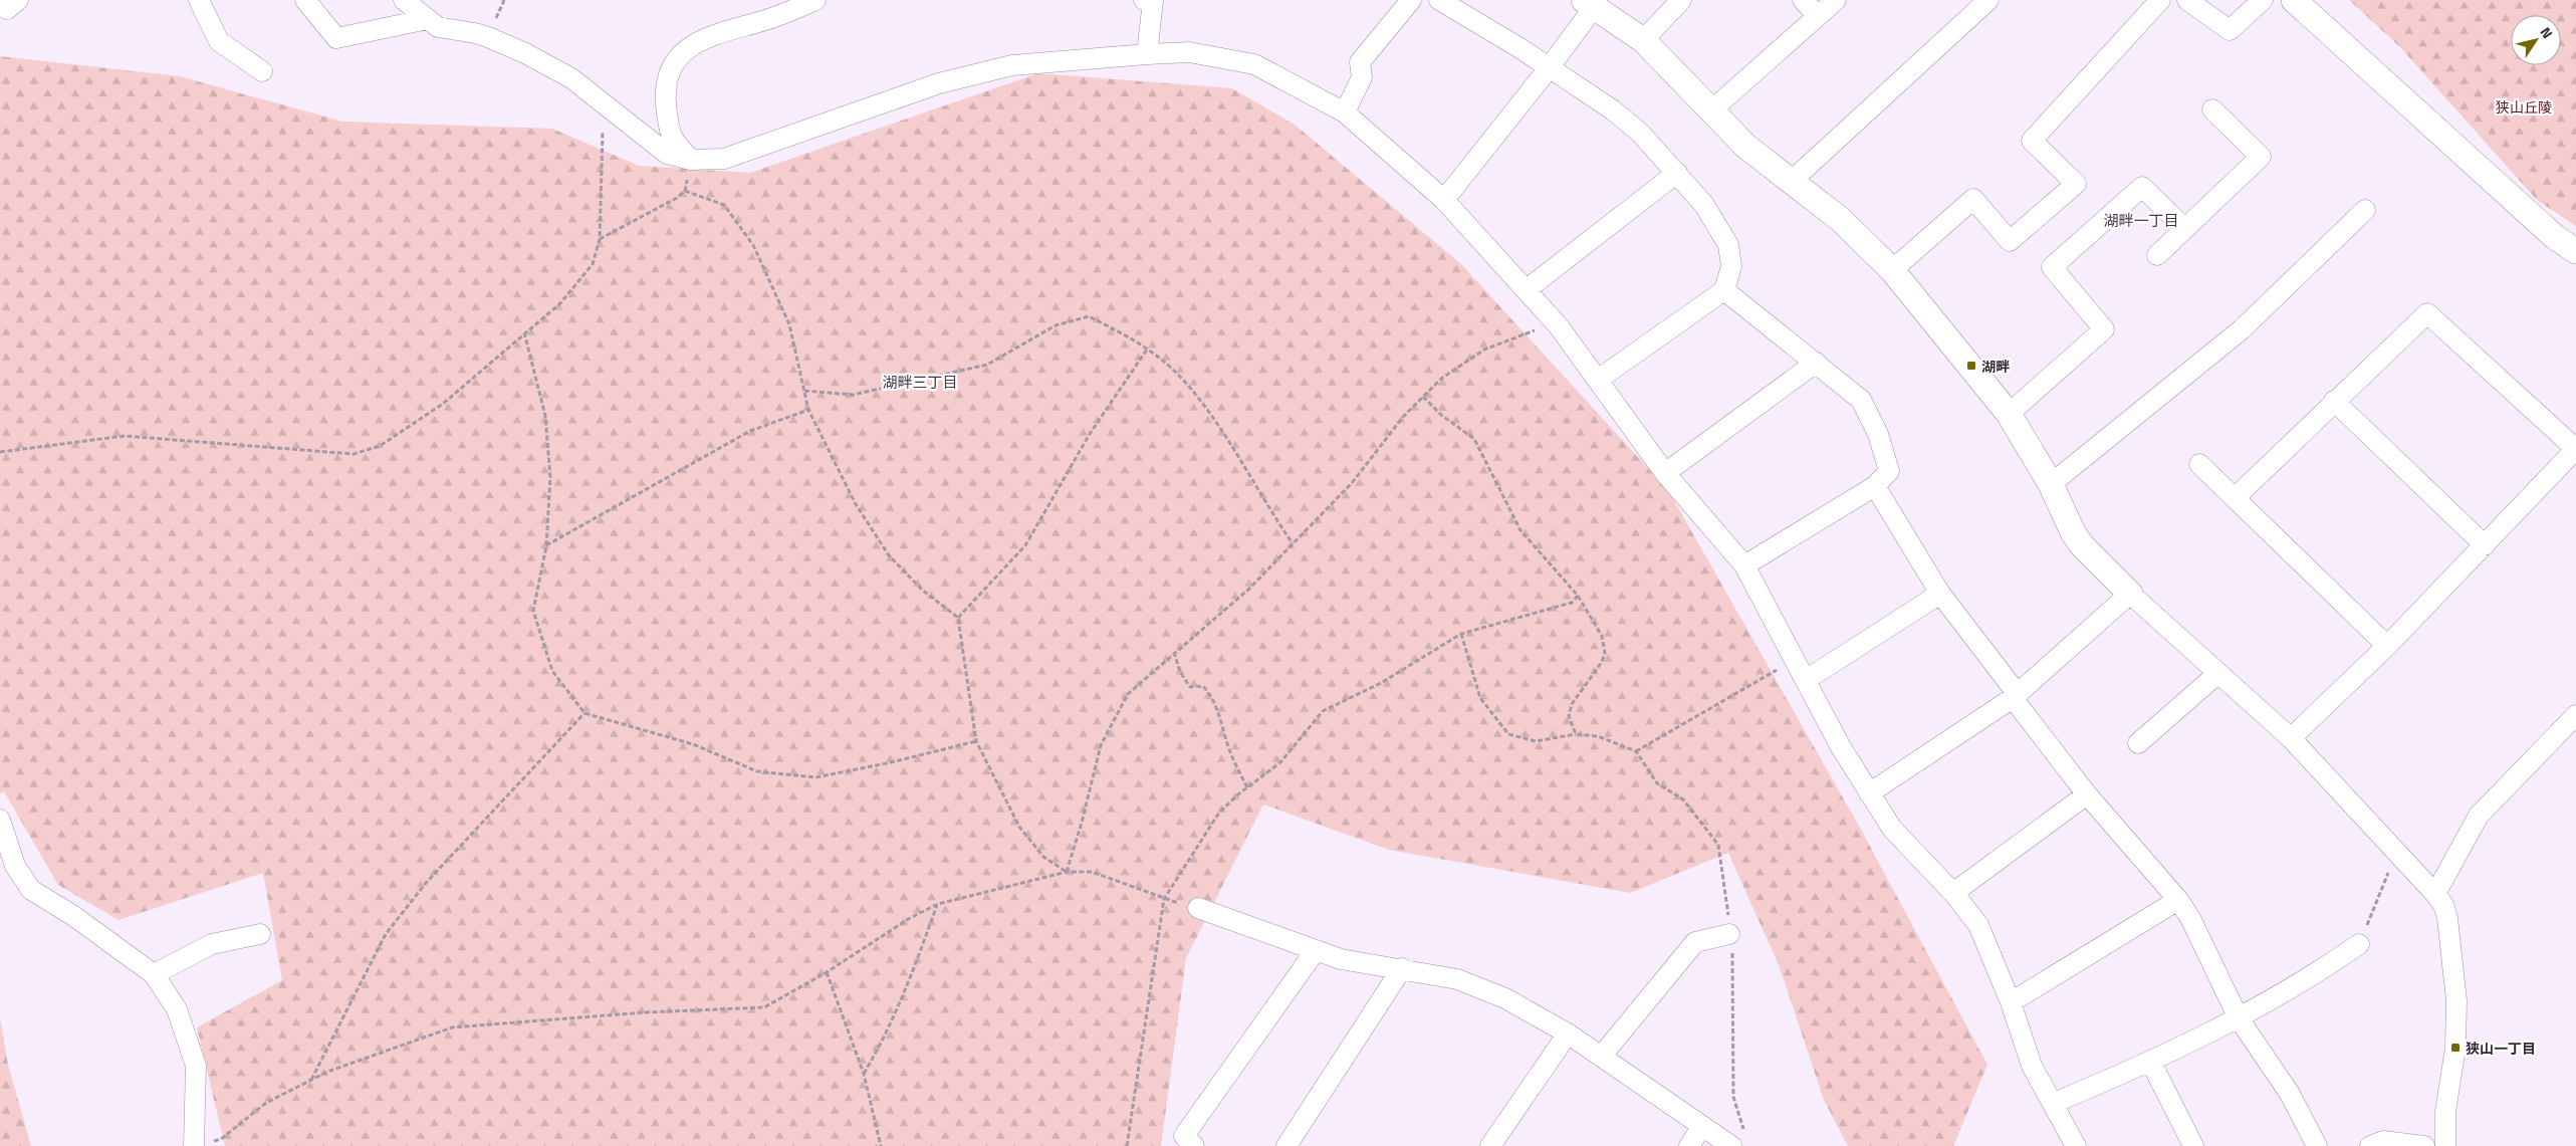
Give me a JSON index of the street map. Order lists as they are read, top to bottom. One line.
{"districts":["湖畔一丁目","湖畔三丁目"],"parks":["狭山丘陵"],"places":{"transit":["湖畔","狭山一丁目"]},"north":"top right"}
